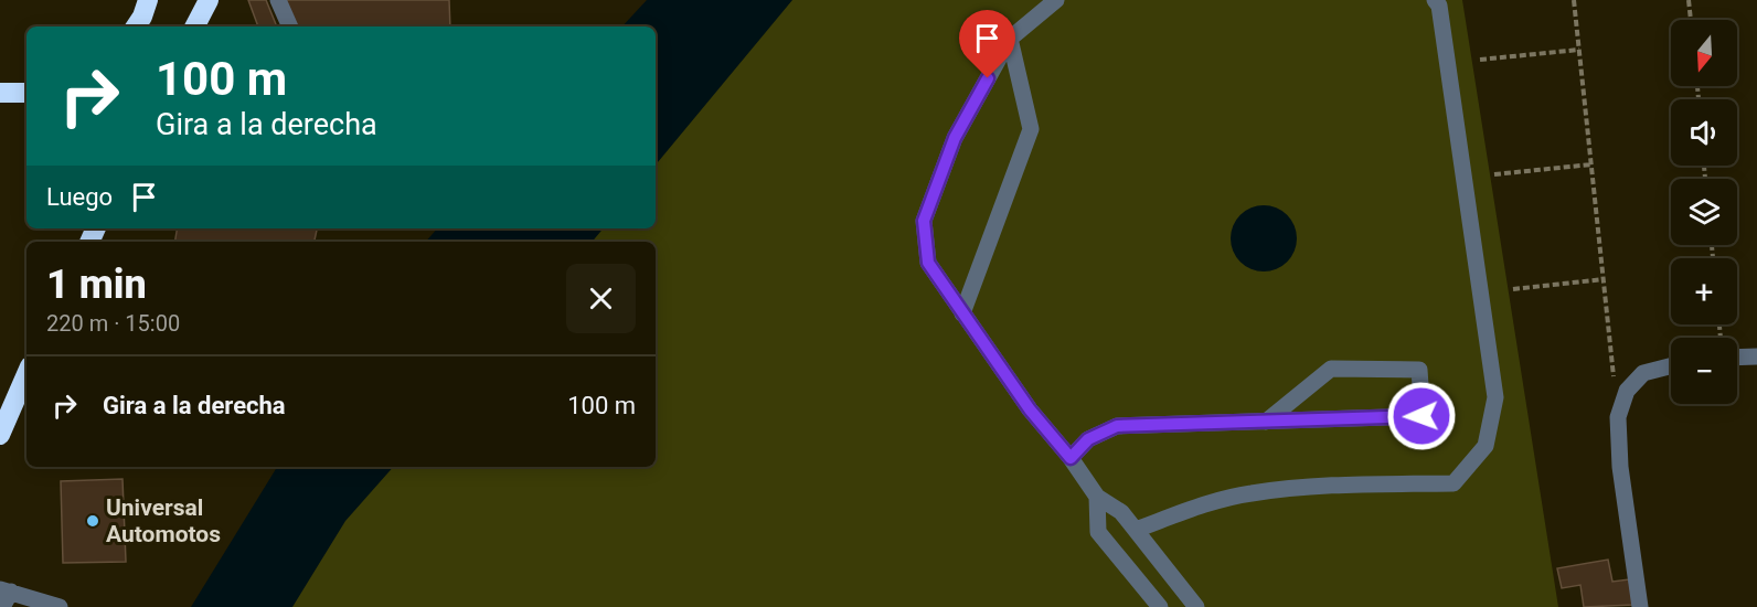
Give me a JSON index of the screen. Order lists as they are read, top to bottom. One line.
{"places":["Universal Automotos"],"north":"bottom","page":{"map_buttons":["+","−"],"turn":["100 m","Gira a la derecha"],"then":"Luego","heading":["1 min","220 m · 15:00"],"list":[{"name":"Gira a la derecha","value":"100 m"}]}}
